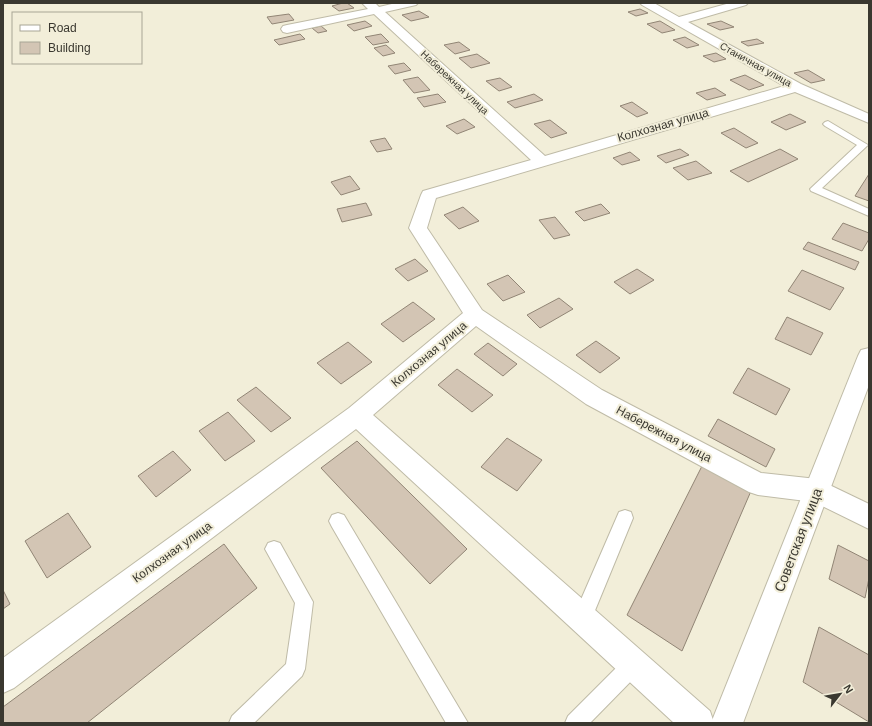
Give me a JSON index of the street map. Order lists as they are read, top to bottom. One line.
{"streets":{"street":["Станичная улица","Набережная улица","Колхозная улица","Советская улица"]},"crossings":[["Станичная улица","Колхозная улица"],["Набережная улица","Колхозная улица"],["Набережная улица","Советская улица"]],"legend":["Road","Building"],"north":"top right"}
